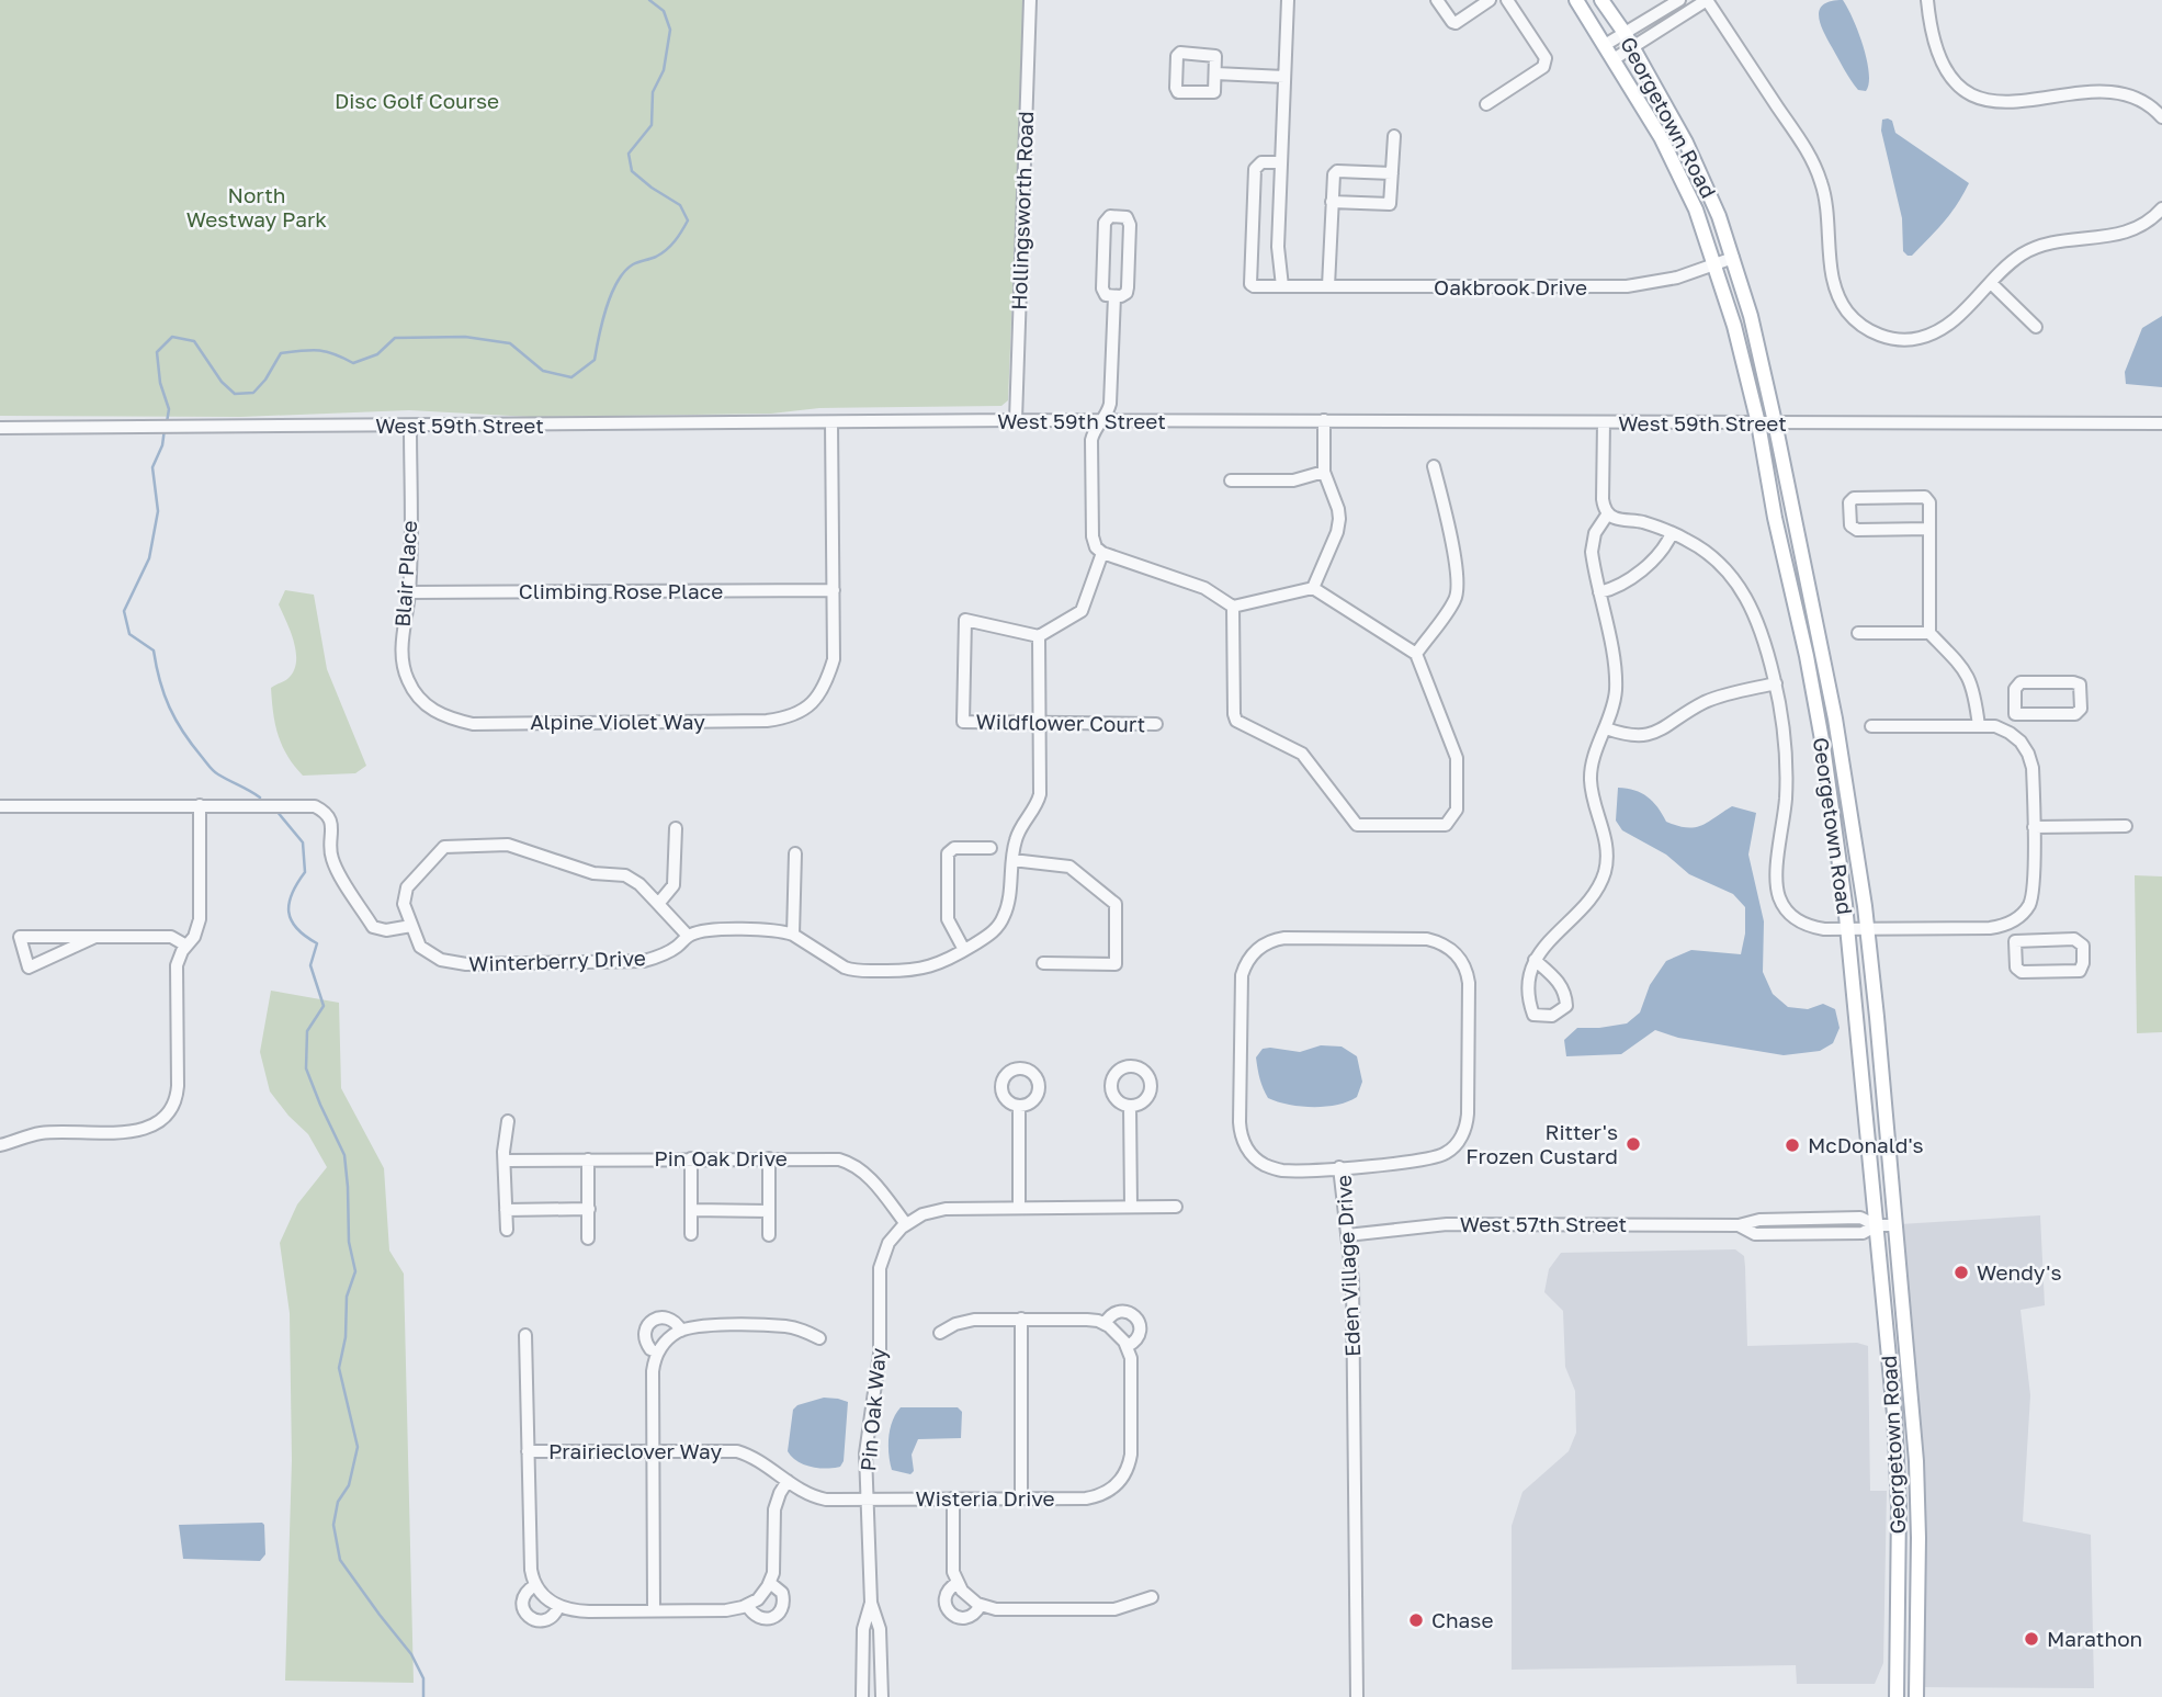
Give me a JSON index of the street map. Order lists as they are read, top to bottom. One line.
{"streets":{"main road":["Georgetown Road"],"street":["Hollingsworth Road","Oakbrook Drive","West 59th Street","Blair Place","Climbing Rose Place","Alpine Violet Way","Wildflower Court","Winterberry Drive","Pin Oak Drive","West 57th Street","Eden Village Drive","Pin Oak Way","Prairieclover Way","Wisteria Drive"]},"crossings":[["Georgetown Road","Oakbrook Drive"],["Georgetown Road","West 59th Street"],["Georgetown Road","West 57th Street"],["Hollingsworth Road","West 59th Street"],["West 59th Street","Blair Place"],["Blair Place","Climbing Rose Place"],["Blair Place","Alpine Violet Way"],["Climbing Rose Place","Alpine Violet Way"],["Pin Oak Drive","Pin Oak Way"],["West 57th Street","Eden Village Drive"],["Pin Oak Way","Prairieclover Way"],["Pin Oak Way","Wisteria Drive"],["Prairieclover Way","Wisteria Drive"]],"parks":["Disc Golf Course","North Westway Park"],"places":["Ritter's Frozen Custard","McDonald's","Wendy's","Chase","Marathon"]}
